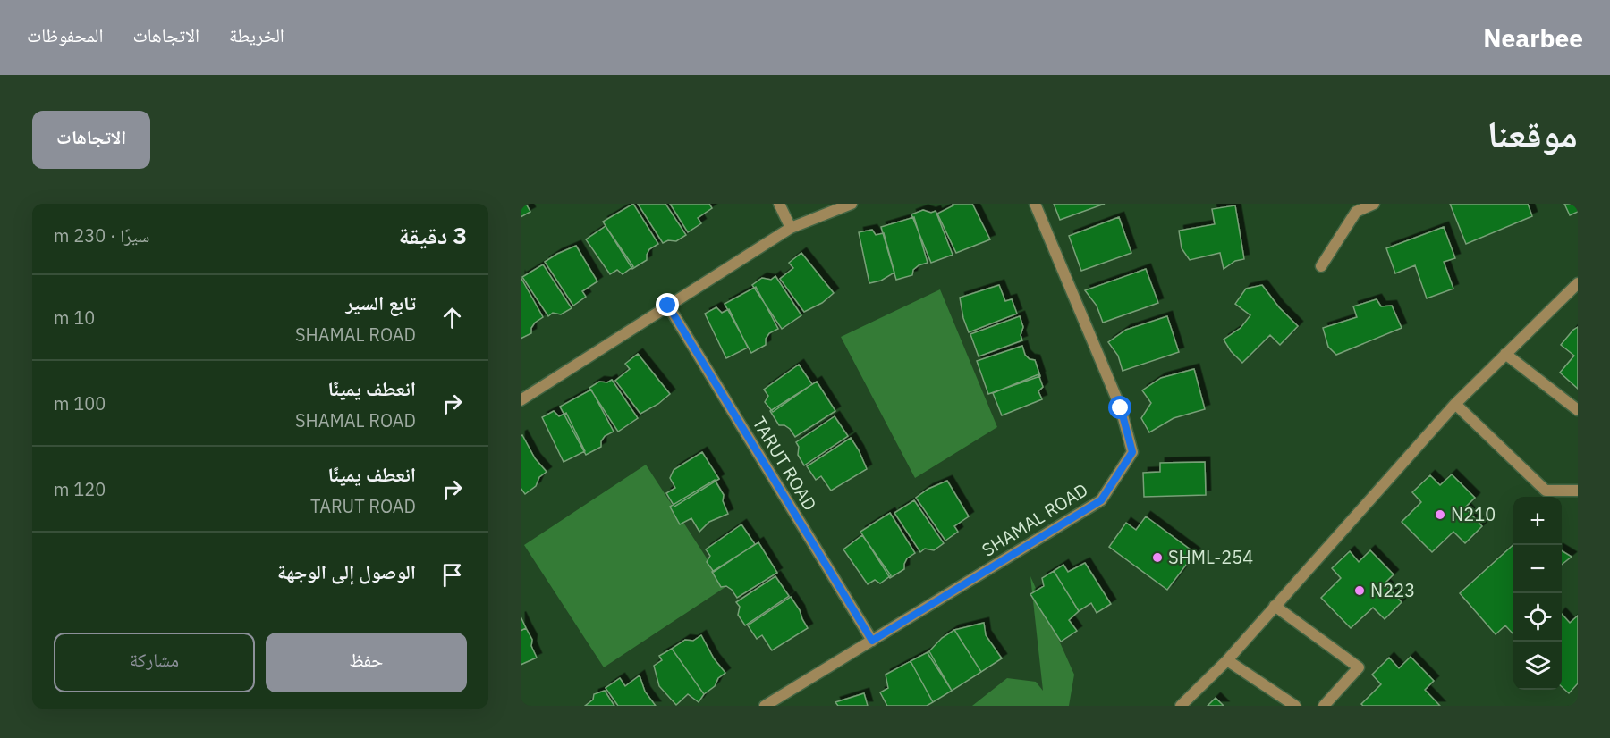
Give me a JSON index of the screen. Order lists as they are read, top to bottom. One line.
{"streets":{"street":["TARUT ROAD","SHAMAL ROAD"]},"crossings":[["TARUT ROAD","SHAMAL ROAD"]],"places":["N210","SHML-254","N223"],"page":{"header":"Nearbee","nav":["الخريطة","الاتجاهات","المحفوظات"],"title":"موقعنا","buttons":["الاتجاهات",["حفظ","مشاركة"]],"heading":["3 دقيقة","سيرًا · 230 m"],"list":[["تابع السير","SHAMAL ROAD","10 m"],["انعطف يمينًا","SHAMAL ROAD","100 m"],["انعطف يمينًا","TARUT ROAD","120 m"],"الوصول إلى الوجهة"],"map_buttons":["+","−"]}}
